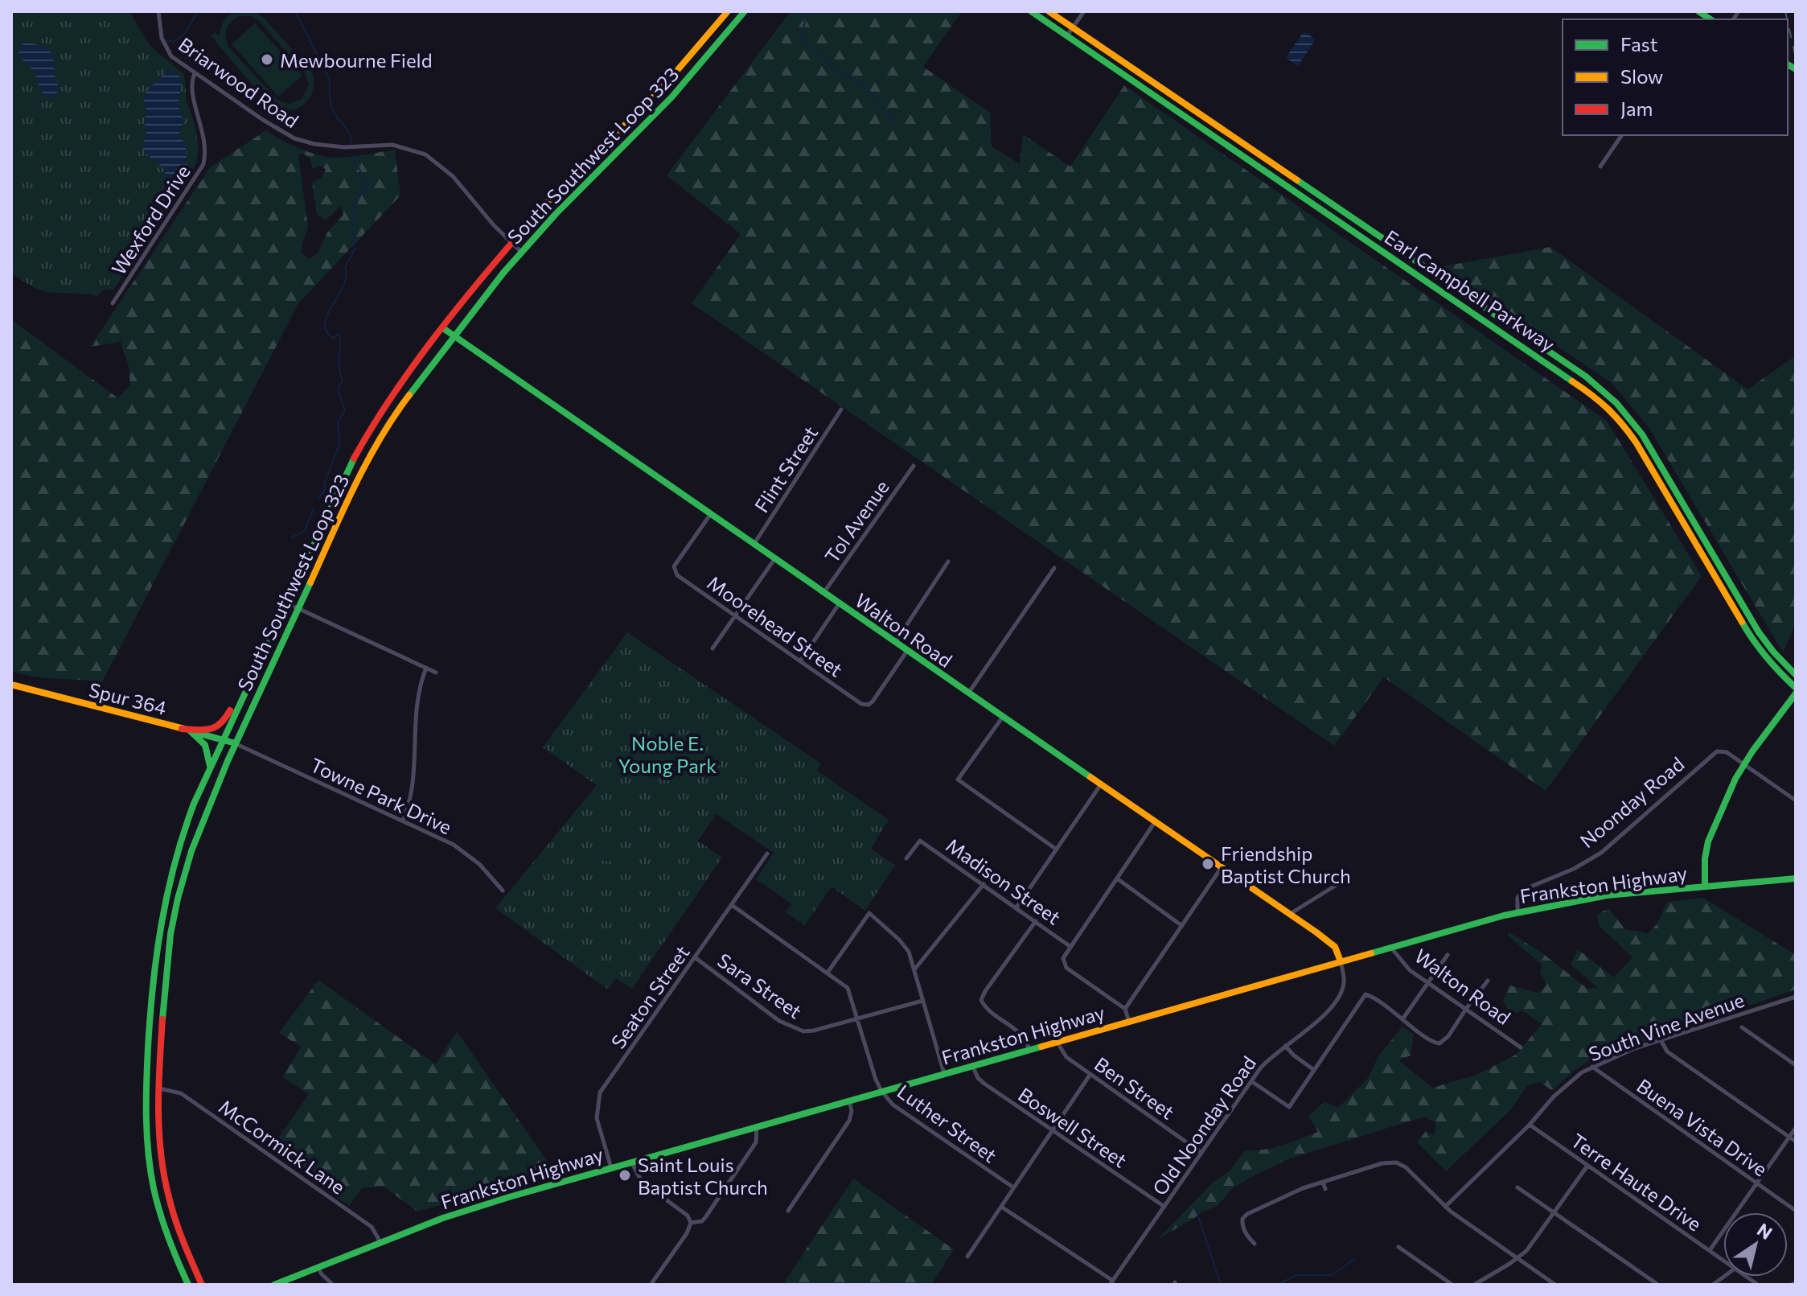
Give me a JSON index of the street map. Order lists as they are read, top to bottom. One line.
{"streets":{"main road":["South Southwest Loop 323","Earl Campbell Parkway","Walton Road","Spur 364","Frankston Highway"],"street":["Briarwood Road","Wexford Drive","Flint Street","Tol Avenue","Moorehead Street","Towne Park Drive","Noonday Road","Madison Street","Sara Street","Seaton Street","South Vine Avenue","Ben Street","Luther Street","Old Noonday Road","Boswell Street","Buena Vista Drive","McCormick Lane","Terre Haute Drive"]},"crossings":[["Briarwood Road","South Southwest Loop 323"],["Briarwood Road","Wexford Drive"],["South Southwest Loop 323","Walton Road"],["South Southwest Loop 323","Spur 364"],["South Southwest Loop 323","Towne Park Drive"],["South Southwest Loop 323","McCormick Lane"],["Flint Street","Walton Road"],["Tol Avenue","Walton Road"],["Moorehead Street","Walton Road"],["Walton Road","Frankston Highway"],["Walton Road","Old Noonday Road"],["Spur 364","Towne Park Drive"],["Noonday Road","Frankston Highway"],["Frankston Highway","Seaton Street"],["Frankston Highway","Ben Street"],["Frankston Highway","Luther Street"],["Frankston Highway","Old Noonday Road"],["Frankston Highway","Boswell Street"],["Frankston Highway","McCormick Lane"],["Sara Street","Seaton Street"],["Sara Street","Luther Street"],["Seaton Street","Luther Street"],["South Vine Avenue","Buena Vista Drive"],["South Vine Avenue","Terre Haute Drive"],["Ben Street","Old Noonday Road"],["Old Noonday Road","Boswell Street"]],"parks":["Noble E. Young Park"],"places":["Mewbourne Field","Friendship Baptist Church","Saint Louis Baptist Church"],"legend":["Fast","Slow","Jam"],"north":"top right"}
